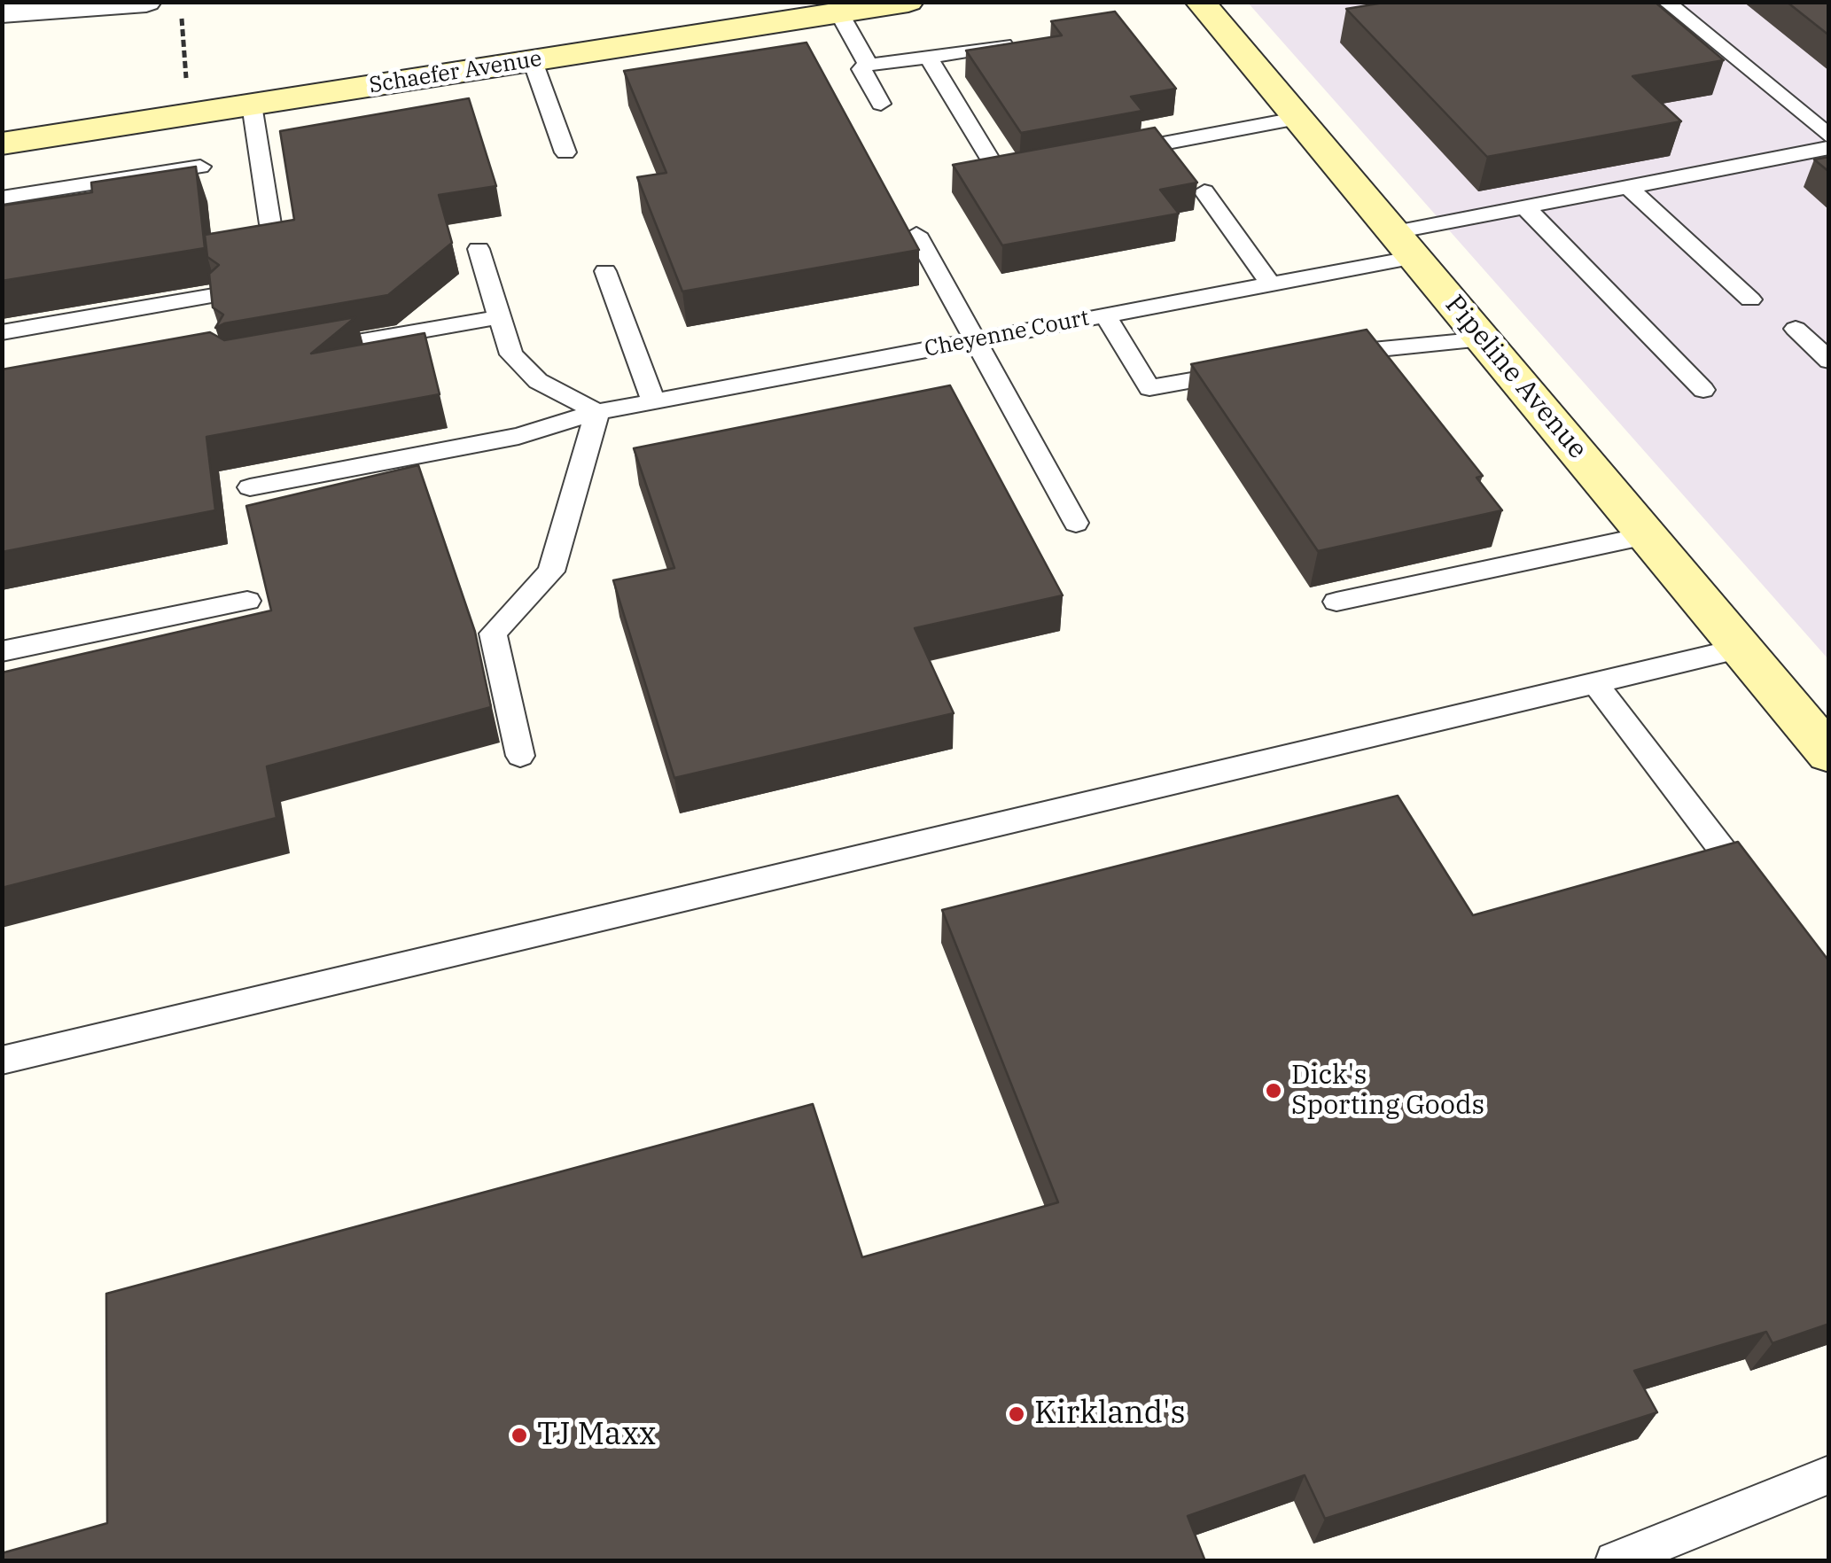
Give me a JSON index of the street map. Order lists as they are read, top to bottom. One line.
{"streets":{"main road":["Schaefer Avenue","Pipeline Avenue"],"lane":["Cheyenne Court"]},"crossings":[["Cheyenne Court","Pipeline Avenue"]],"places":["Dick's Sporting Goods","Kirkland's","TJ Maxx"]}
